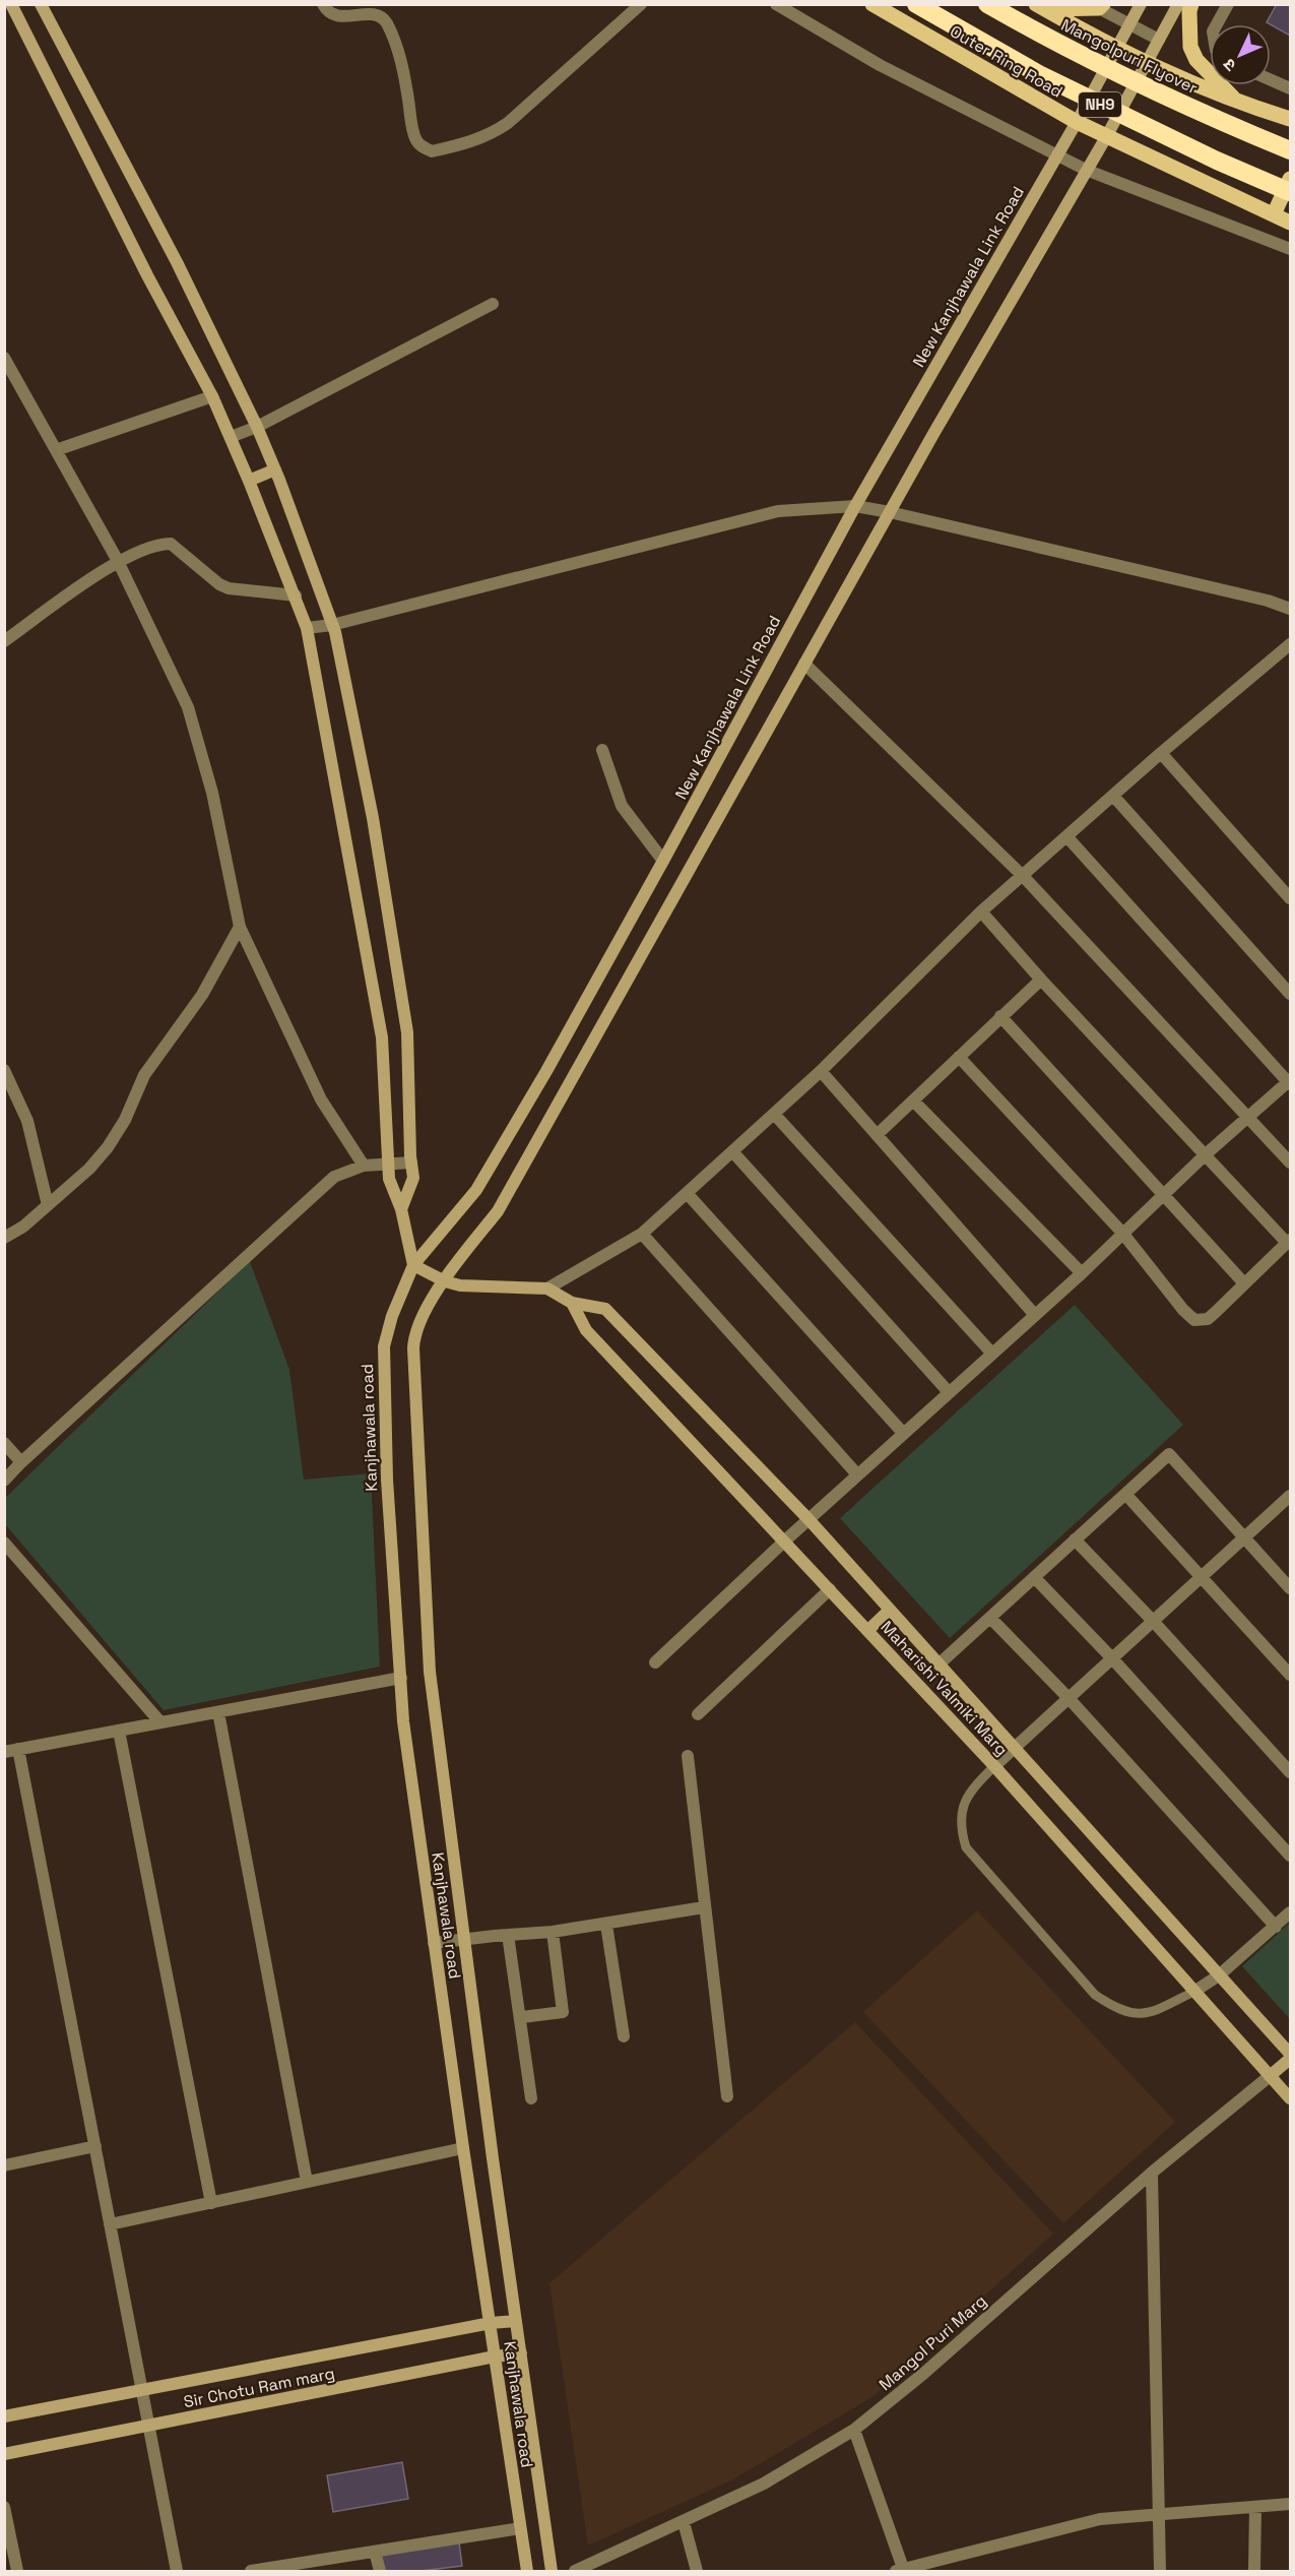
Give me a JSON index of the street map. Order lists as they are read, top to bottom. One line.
{"streets":{"highway":["Mangolpuri Flyover","NH9"],"main road":["Outer Ring Road","New Kanjhawala Link Road","Kanjhawala road","Maharishi Valmiki Marg","Sir Chotu Ram marg"],"street":["Mangol Puri Marg"]},"crossings":[["Outer Ring Road","New Kanjhawala Link Road"],["New Kanjhawala Link Road","Kanjhawala road"],["Kanjhawala road","Maharishi Valmiki Marg"],["Kanjhawala road","Sir Chotu Ram marg"],["Maharishi Valmiki Marg","Mangol Puri Marg"]],"north":"bottom left"}
